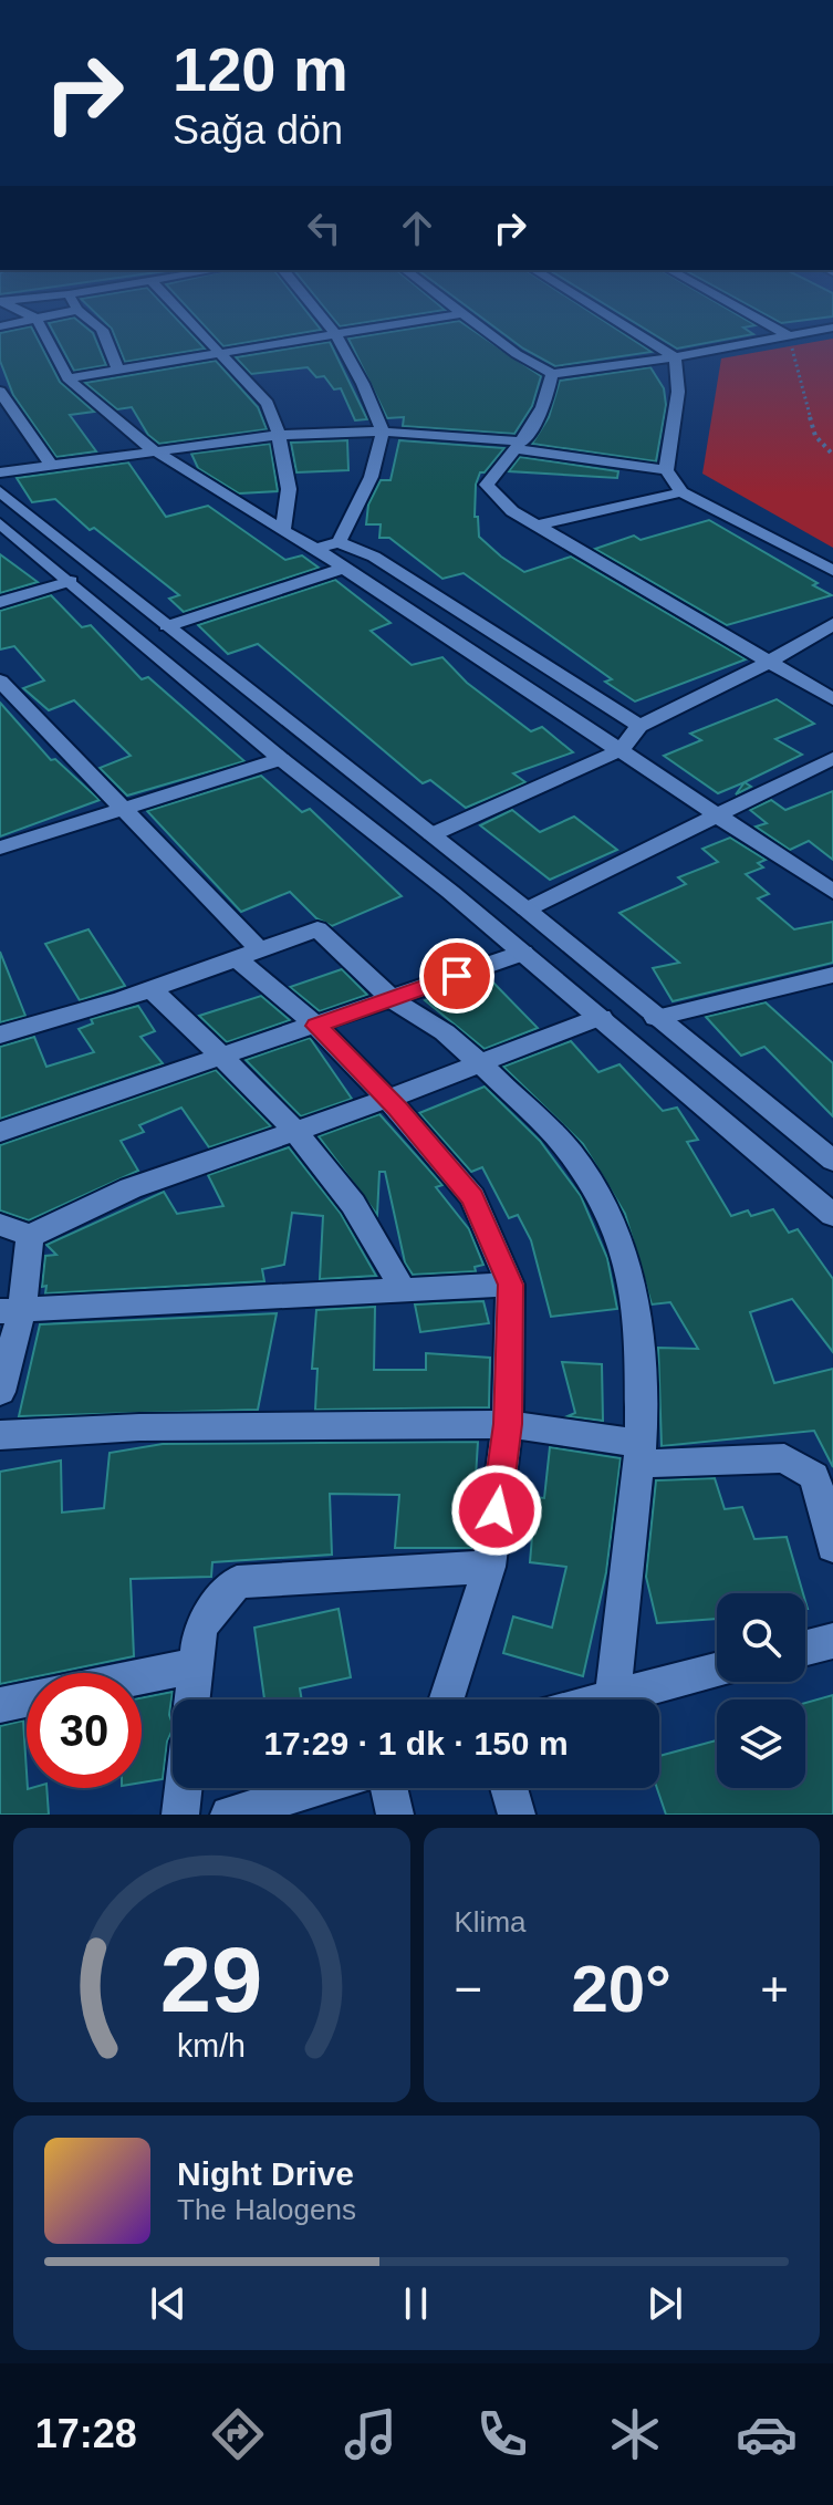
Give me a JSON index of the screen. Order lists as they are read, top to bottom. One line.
{"page":{"turn":["120 m","Sağa dön"],"limit":"30","trip":"17:29 · 1 dk · 150 m","tile":"Klima","heat":["−","20°","+"],"song":["Night Drive","The Halogens"],"tabs":"17:28","gauge":["29","km/h"]}}
